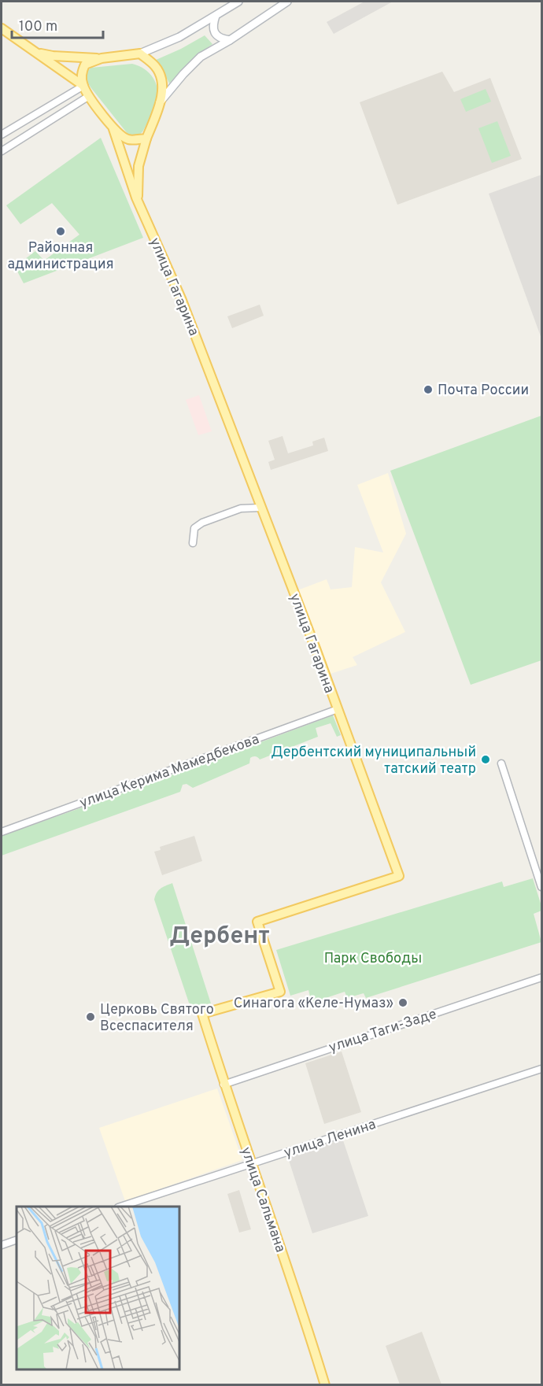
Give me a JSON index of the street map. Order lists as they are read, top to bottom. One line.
{"streets":{"main road":["улица Гагарина","улица Сальмана"],"street":["улица Керима Мамедбекова","улица Таги-Заде","улица Ленина"]},"crossings":[["улица Гагарина","улица Керима Мамедбекова"],["улица Гагарина","улица Сальмана"],["улица Таги-Заде","улица Сальмана"],["улица Ленина","улица Сальмана"]],"districts":["Дербент"],"parks":["Парк Свободы"],"places":["Районная администрация","Почта России","Дербентский муниципальный татский театр","Синагога «Келе-Нумаз»","Церковь Святого Всеспасителя"],"scale_bar":"100 m"}
